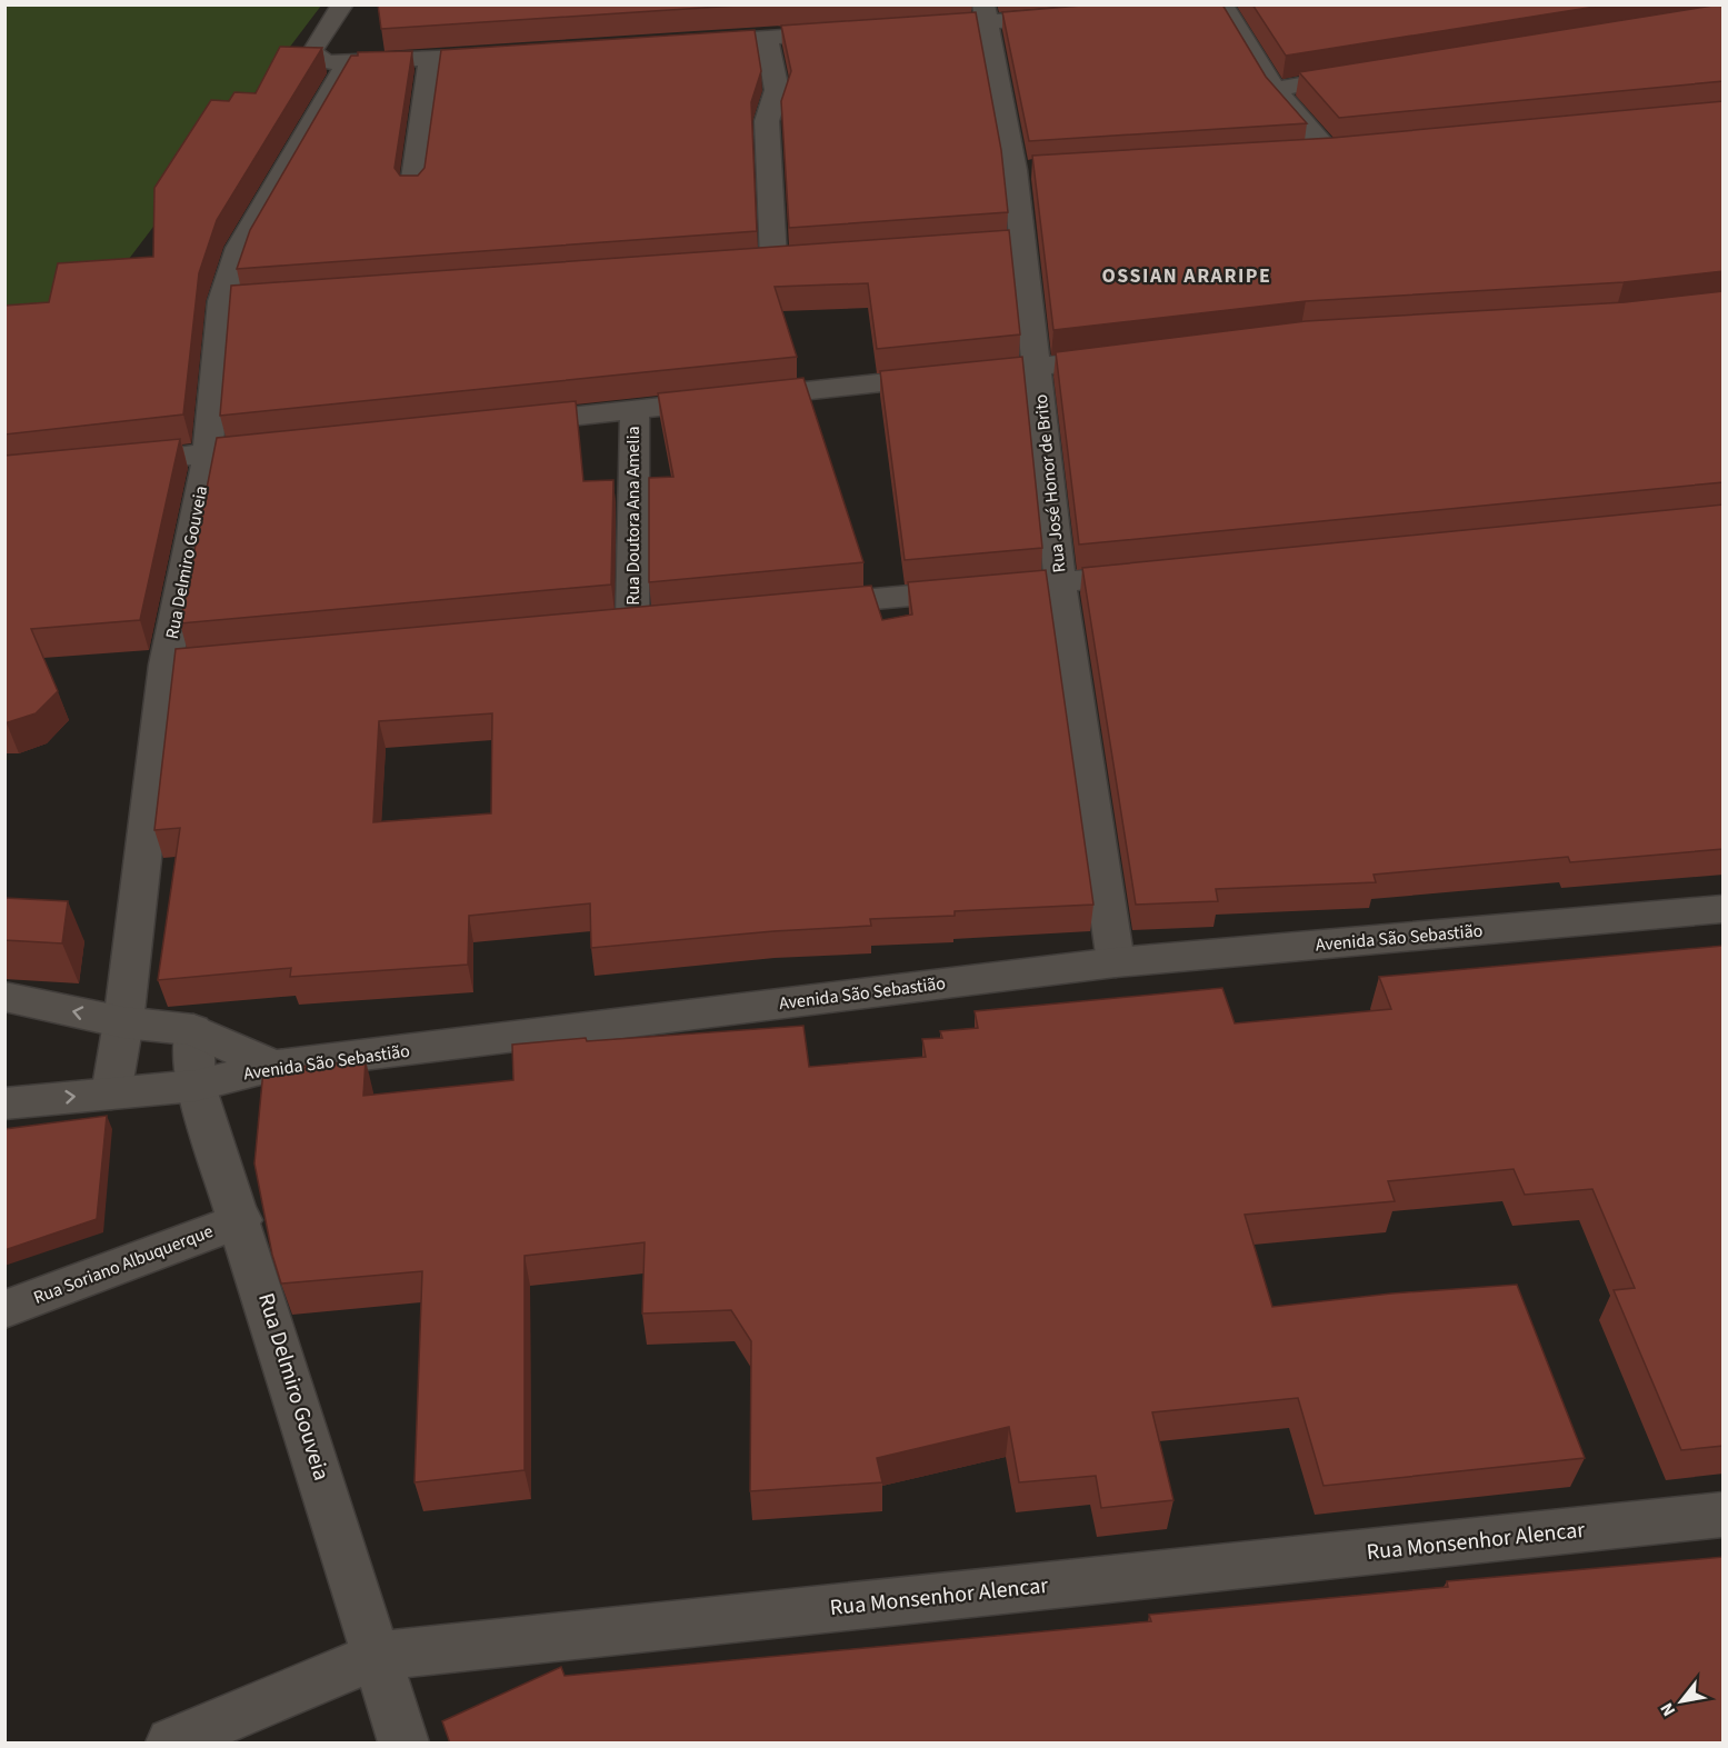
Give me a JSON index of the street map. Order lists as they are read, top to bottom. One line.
{"streets":{"street":["Rua José Honor de Brito","Rua Doutora Ana Amelia","Rua Delmiro Gouveia","Avenida São Sebastião","Rua Soriano Albuquerque","Rua Monsenhor Alencar"]},"crossings":[["Rua José Honor de Brito","Avenida São Sebastião"],["Rua Delmiro Gouveia","Avenida São Sebastião"],["Rua Delmiro Gouveia","Rua Soriano Albuquerque"],["Rua Delmiro Gouveia","Rua Monsenhor Alencar"]],"districts":["OSSIAN ARARIPE"],"north":"bottom left"}
